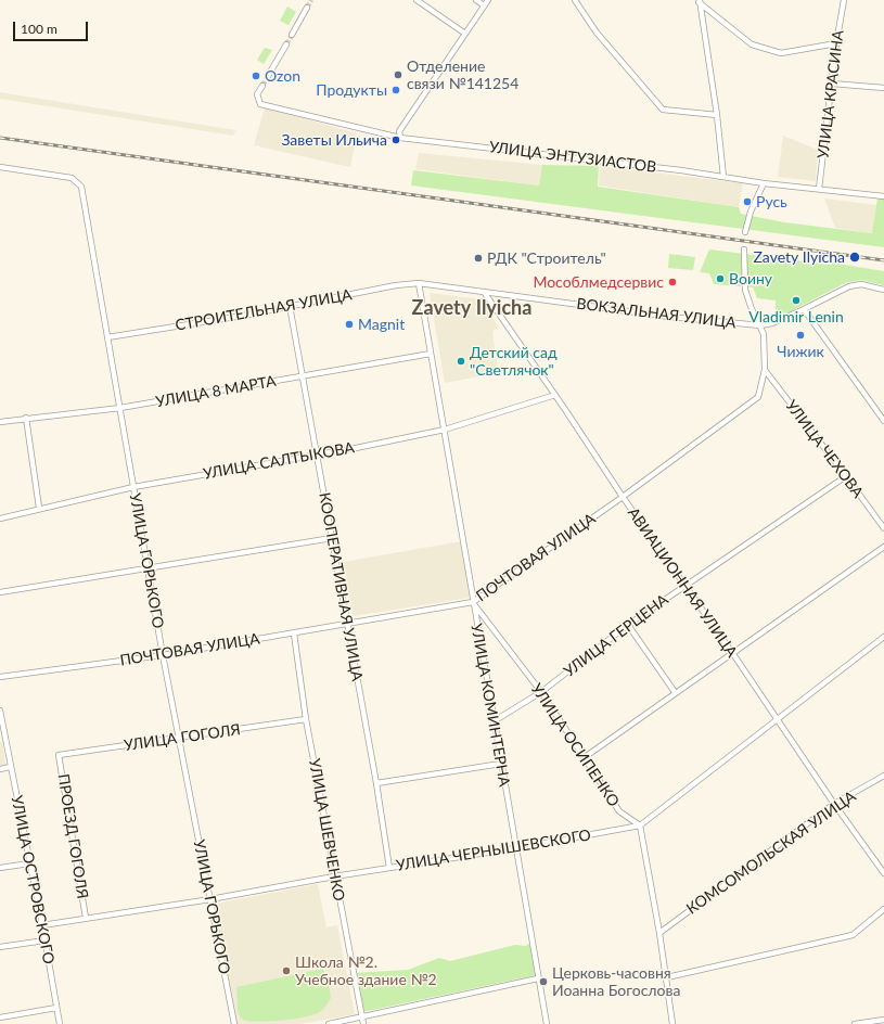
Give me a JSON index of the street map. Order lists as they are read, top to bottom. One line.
{"streets":{"street":["УЛИЦА КРАСИНА","УЛИЦА ЭНТУЗИАСТОВ","СТРОИТЕЛЬНАЯ УЛИЦА","ВОКЗАЛЬНАЯ УЛИЦА","УЛИЦА 8 МАРТА","УЛИЦА ЧЕХОВА","УЛИЦА САЛТЫКОВА","ПОЧТОВАЯ УЛИЦА","УЛИЦА ГОРЬКОГО","АВИАЦИОННАЯ УЛИЦА","КООПЕРАТИВНАЯ УЛИЦА","УЛИЦА ГЕРЦЕНА","УЛИЦА КОМИНТЕРНА","УЛИЦА ГОГОЛЯ","УЛИЦА ОСИПЕНКО","УЛИЦА ШЕВЧЕНКО","ПРОЕЗД ГОГОЛЯ","УЛИЦА ЧЕРНЫШЕВСКОГО","КОМСОМОЛЬСКАЯ УЛИЦА","УЛИЦА ОСТРОВСКОГО"]},"crossings":[["УЛИЦА КРАСИНА","УЛИЦА ЭНТУЗИАСТОВ"],["СТРОИТЕЛЬНАЯ УЛИЦА","ВОКЗАЛЬНАЯ УЛИЦА"],["СТРОИТЕЛЬНАЯ УЛИЦА","УЛИЦА ГОРЬКОГО"],["СТРОИТЕЛЬНАЯ УЛИЦА","КООПЕРАТИВНАЯ УЛИЦА"],["СТРОИТЕЛЬНАЯ УЛИЦА","УЛИЦА КОМИНТЕРНА"],["ВОКЗАЛЬНАЯ УЛИЦА","ПОЧТОВАЯ УЛИЦА"],["ВОКЗАЛЬНАЯ УЛИЦА","АВИАЦИОННАЯ УЛИЦА"],["ВОКЗАЛЬНАЯ УЛИЦА","УЛИЦА КОМИНТЕРНА"],["УЛИЦА 8 МАРТА","УЛИЦА ГОРЬКОГО"],["УЛИЦА 8 МАРТА","КООПЕРАТИВНАЯ УЛИЦА"],["УЛИЦА 8 МАРТА","УЛИЦА КОМИНТЕРНА"],["УЛИЦА ЧЕХОВА","ПОЧТОВАЯ УЛИЦА"],["УЛИЦА ЧЕХОВА","УЛИЦА ГЕРЦЕНА"],["УЛИЦА САЛТЫКОВА","УЛИЦА ГОРЬКОГО"],["УЛИЦА САЛТЫКОВА","АВИАЦИОННАЯ УЛИЦА"],["УЛИЦА САЛТЫКОВА","КООПЕРАТИВНАЯ УЛИЦА"],["УЛИЦА САЛТЫКОВА","УЛИЦА КОМИНТЕРНА"],["ПОЧТОВАЯ УЛИЦА","УЛИЦА ГОРЬКОГО"],["ПОЧТОВАЯ УЛИЦА","АВИАЦИОННАЯ УЛИЦА"],["ПОЧТОВАЯ УЛИЦА","КООПЕРАТИВНАЯ УЛИЦА"],["ПОЧТОВАЯ УЛИЦА","УЛИЦА КОМИНТЕРНА"],["ПОЧТОВАЯ УЛИЦА","УЛИЦА ОСИПЕНКО"],["ПОЧТОВАЯ УЛИЦА","УЛИЦА ШЕВЧЕНКО"],["УЛИЦА ГОРЬКОГО","УЛИЦА ГОГОЛЯ"],["УЛИЦА ГОРЬКОГО","УЛИЦА ЧЕРНЫШЕВСКОГО"],["АВИАЦИОННАЯ УЛИЦА","УЛИЦА ГЕРЦЕНА"],["АВИАЦИОННАЯ УЛИЦА","УЛИЦА ЧЕРНЫШЕВСКОГО"],["АВИАЦИОННАЯ УЛИЦА","КОМСОМОЛЬСКАЯ УЛИЦА"],["КООПЕРАТИВНАЯ УЛИЦА","УЛИЦА ЧЕРНЫШЕВСКОГО"],["УЛИЦА ГЕРЦЕНА","УЛИЦА КОМИНТЕРНА"],["УЛИЦА ГЕРЦЕНА","УЛИЦА ОСИПЕНКО"],["УЛИЦА КОМИНТЕРНА","УЛИЦА ОСИПЕНКО"],["УЛИЦА КОМИНТЕРНА","УЛИЦА ЧЕРНЫШЕВСКОГО"],["УЛИЦА ГОГОЛЯ","УЛИЦА ШЕВЧЕНКО"],["УЛИЦА ГОГОЛЯ","ПРОЕЗД ГОГОЛЯ"],["УЛИЦА ОСИПЕНКО","УЛИЦА ЧЕРНЫШЕВСКОГО"],["УЛИЦА ШЕВЧЕНКО","УЛИЦА ЧЕРНЫШЕВСКОГО"],["ПРОЕЗД ГОГОЛЯ","УЛИЦА ЧЕРНЫШЕВСКОГО"],["УЛИЦА ЧЕРНЫШЕВСКОГО","УЛИЦА ОСТРОВСКОГО"]],"districts":["Zavety Ilyicha"],"places":["Отделение связи №141254","Ozon","Продукты","Заветы Ильича","Русь","Zavety Ilyicha","РДК \"Строитель\"","Воину","Мособлмедсервис","Vladimir Lenin","Magnit","Чижик","Детский сад \"Светлячок\"","Школа №2. Учебное здание №2","Церковь-часовня Иоанна Богослова"],"scale_bar":"100 m"}
